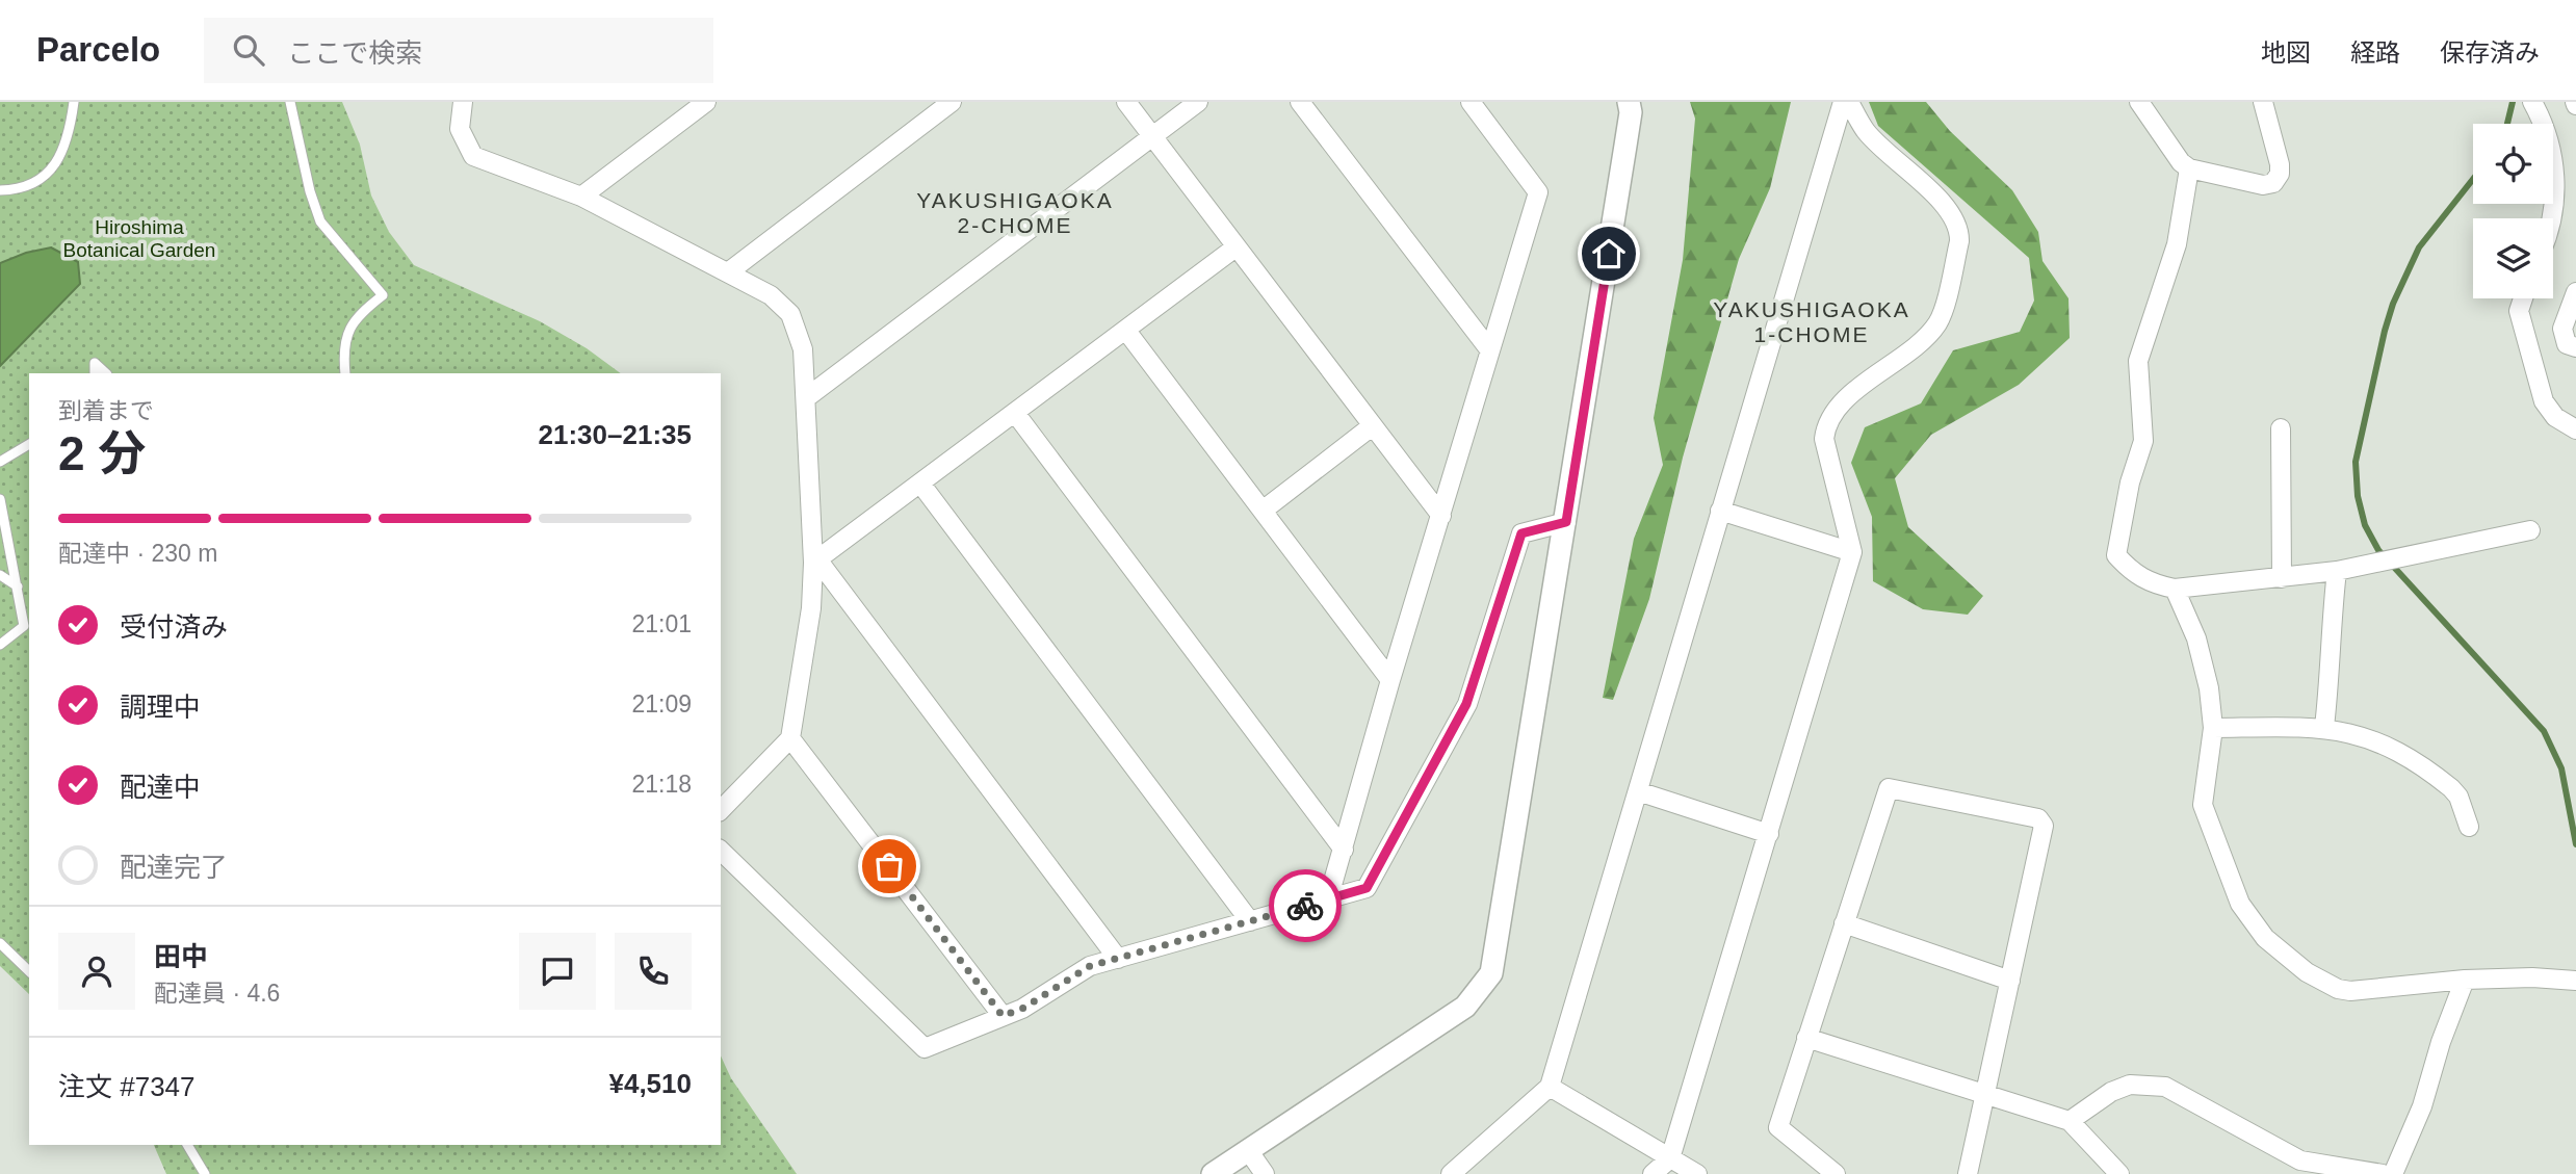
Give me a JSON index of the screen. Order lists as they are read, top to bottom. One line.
{"districts":["YAKUSHIGAOKA 2-CHOME","YAKUSHIGAOKA 1-CHOME"],"parks":["Hiroshima Botanical Garden"],"page":{"header":"Parcelo","search":"ここで検索","nav":["地図","経路","保存済み"],"heading":["2 分","到着まで","21:30–21:35"],"panel":["田中","配達員 · 4.6","注文 #7347","¥4,510"],"bar":"配達中 · 230 m","list":[["受付済み","21:01"],["調理中","21:09"],["配達中","21:18"],"配達完了"]}}
